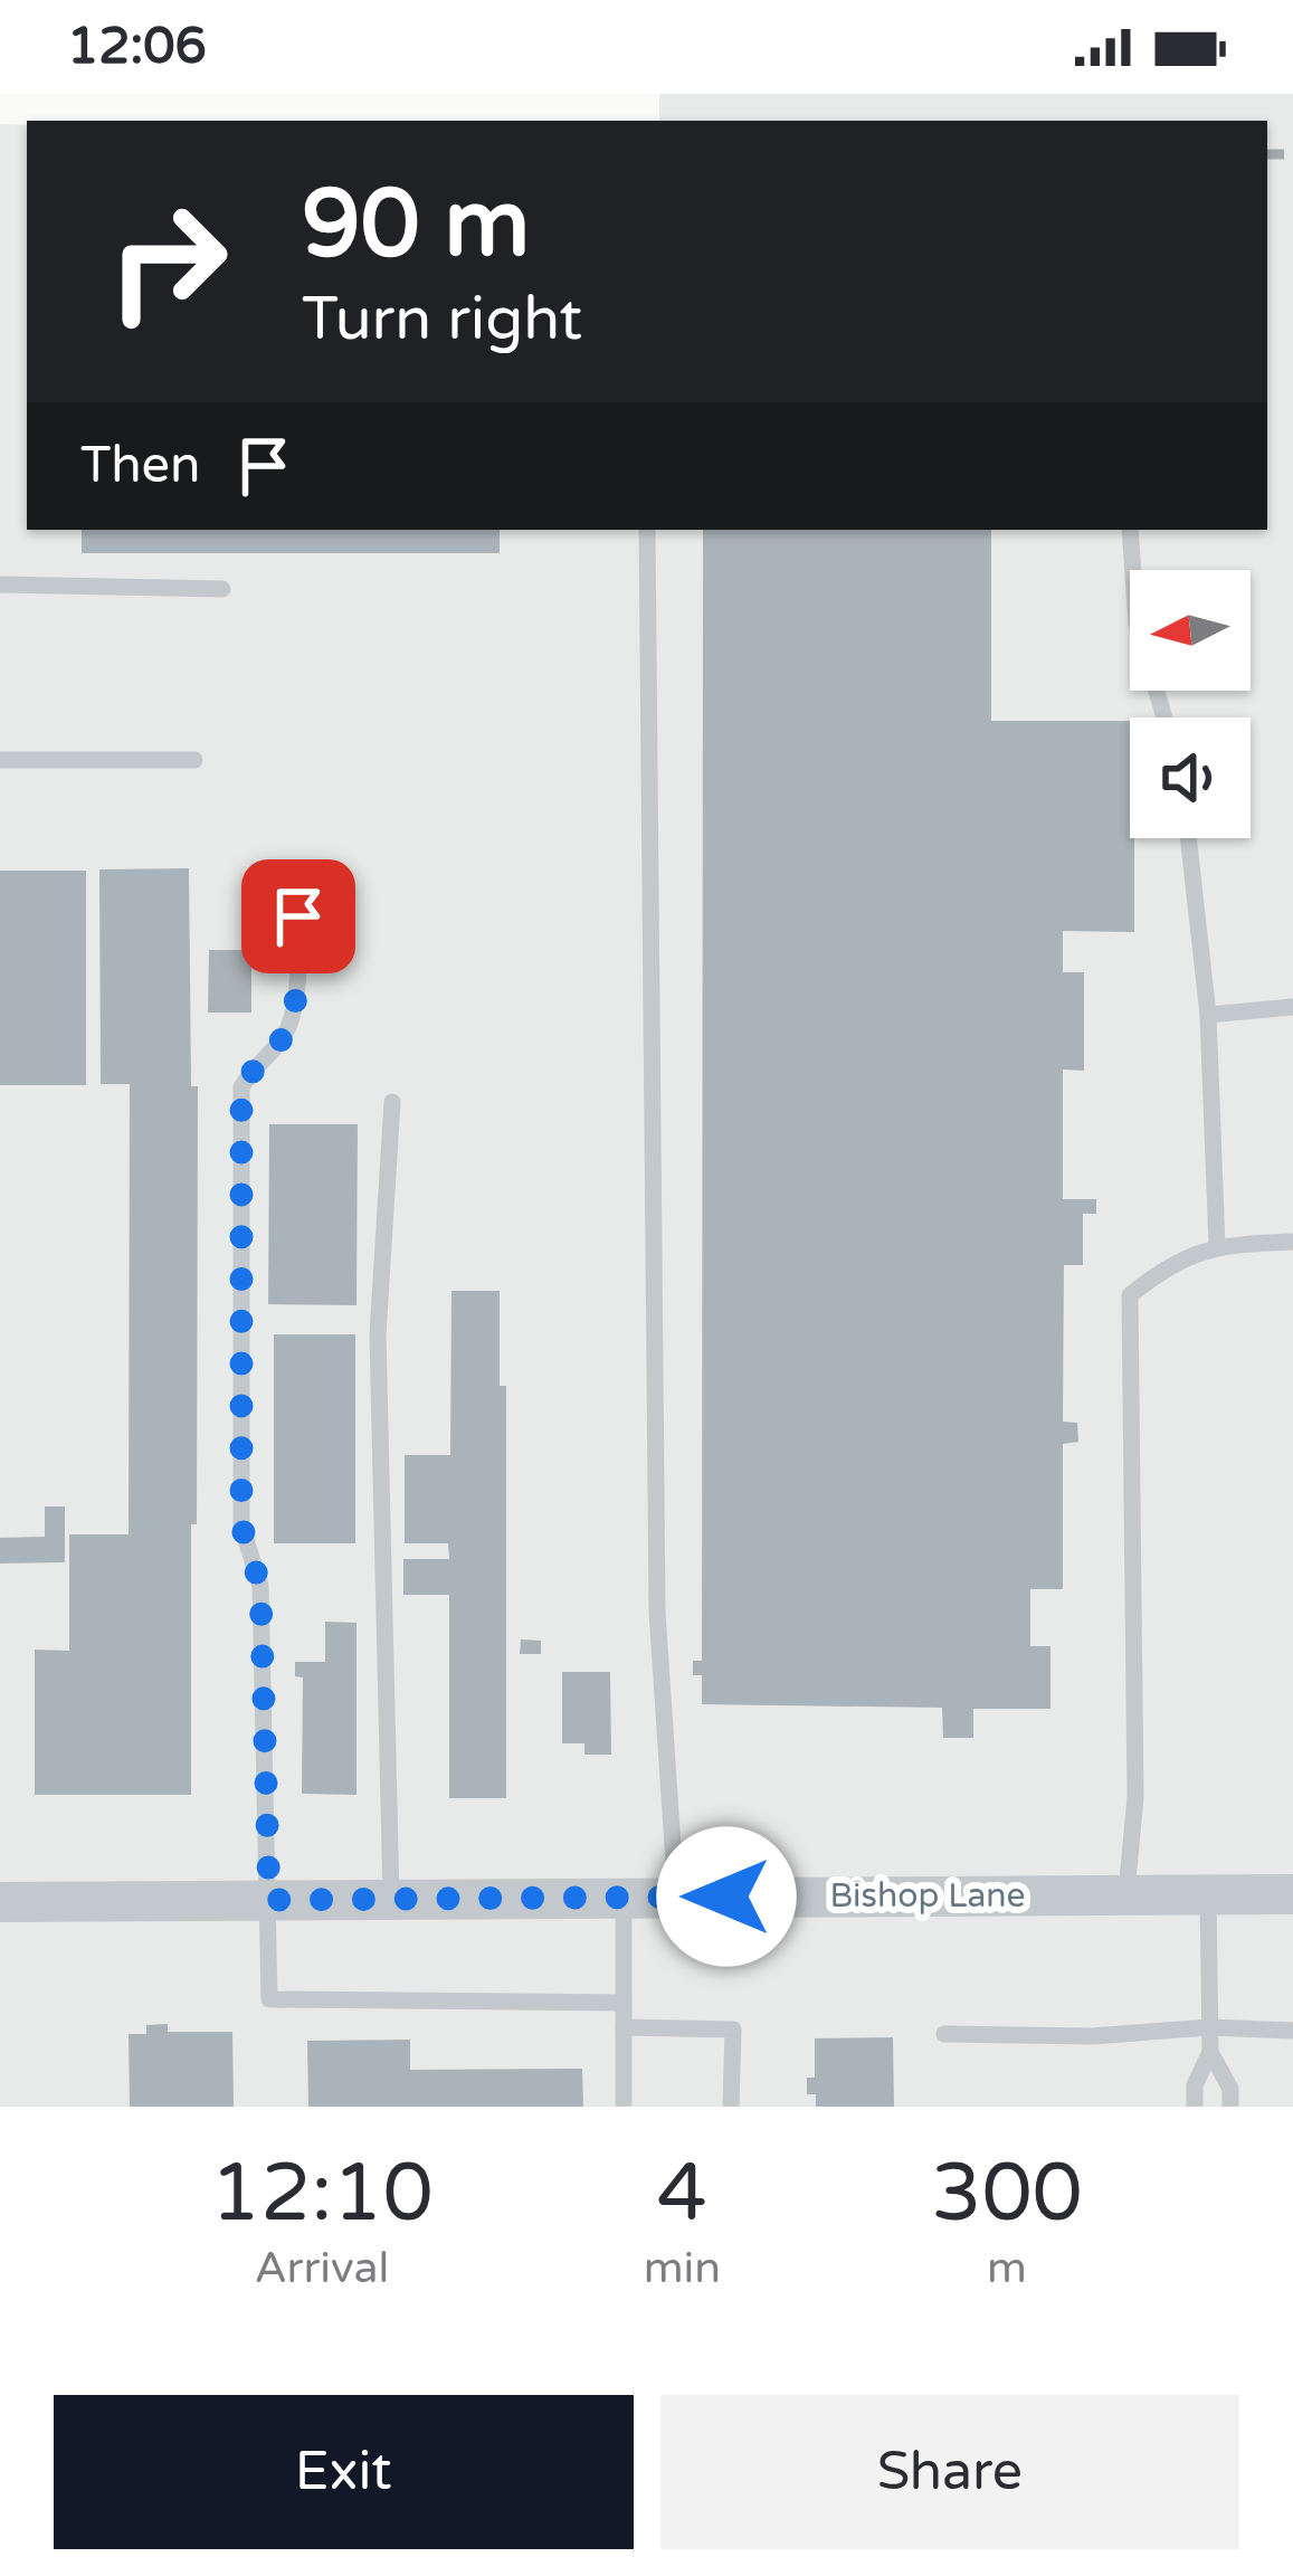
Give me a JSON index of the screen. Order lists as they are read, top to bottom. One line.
{"streets":{"street":["Bishop Lane"]},"north":"left","page":{"status":"12:06","turn":["90 m","Turn right"],"then":"Then","eta":["12:10","Arrival","4","min","300","m"],"buttons":["Exit","Share"]}}
